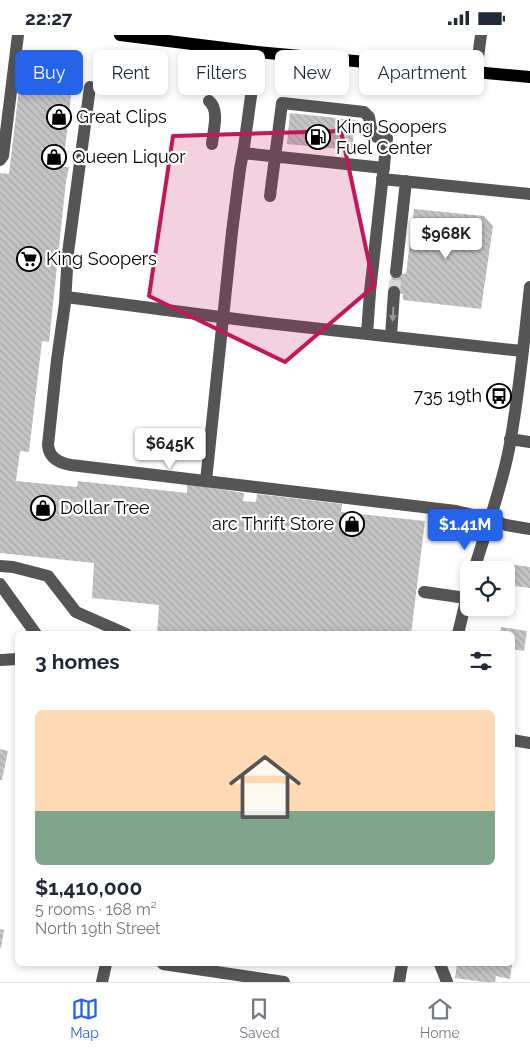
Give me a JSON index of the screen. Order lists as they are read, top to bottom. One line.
{"places":{"shop":["Great Clips","Queen Liquor","Dollar Tree","arc Thrift Store"],"fuel station":["King Soopers Fuel Center"],"supermarket":["King Soopers"],"bus stop":["735 19th"]},"page":{"status":"22:27","chip":["Buy","Rent","Filters","New","Apartment"],"price":["$968K","$645K","$1.41M"],"heading":"3 homes","list":[{"name":"$1,410,000","note":"5 rooms · 168 m² · North 19th Street"}],"tabs":["Map","Saved","Home"]}}
